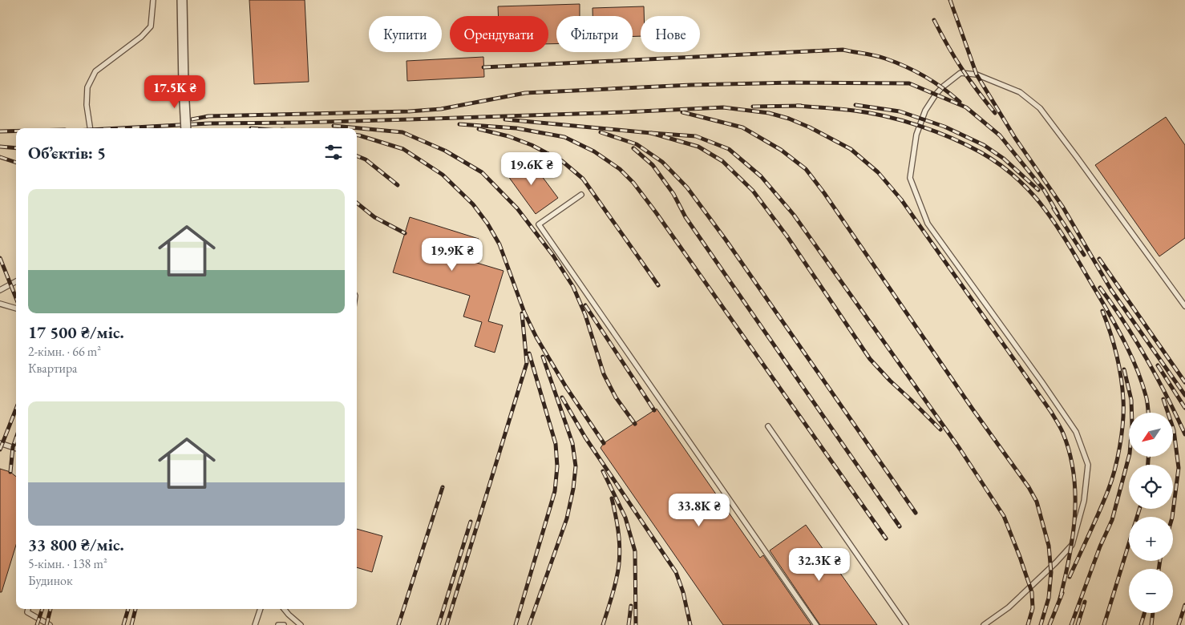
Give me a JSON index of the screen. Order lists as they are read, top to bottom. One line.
{"north":"bottom left","page":{"chip":["Купити","Орендувати","Фільтри","Нове"],"price":["17.5K ₴","19.6K ₴","19.9K ₴","33.8K ₴","32.3K ₴"],"heading":"Об’єктів: 5","list":[{"name":"17 500 ₴/міс.","note":"2-кімн. · 66 m² · Квартира"},{"name":"33 800 ₴/міс.","note":"5-кімн. · 138 m² · Будинок"}],"map_buttons":["+","−"]}}
